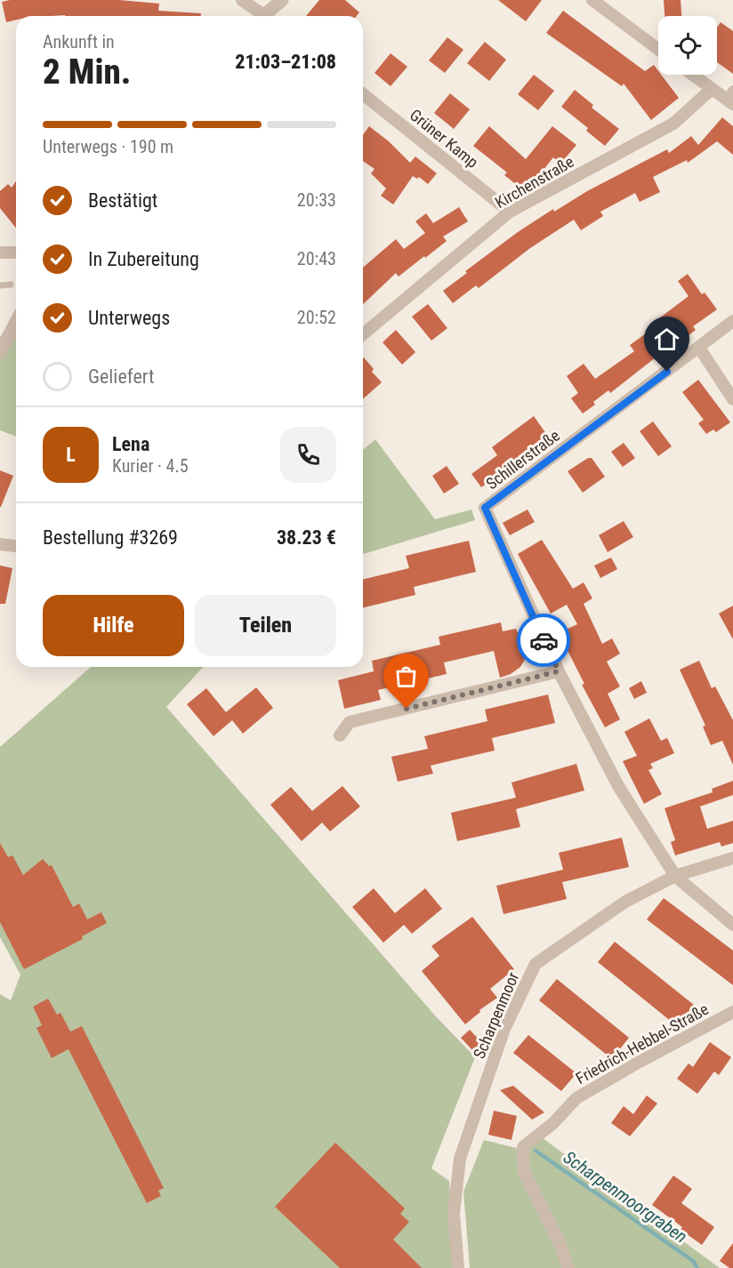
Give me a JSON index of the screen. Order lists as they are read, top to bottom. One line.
{"streets":{"street":["Grüner Kamp","Kirchenstraße","Schillerstraße","Scharpenmoor","Friedrich-Hebbel-Straße"]},"crossings":[["Grüner Kamp","Kirchenstraße"],["Schillerstraße","Scharpenmoor"]],"water":["Scharpenmoorgraben"],"page":{"heading":["2 Min.","Ankunft in","21:03–21:08"],"panel":["Lena","Kurier · 4.5","Bestellung #3269","38.23 €"],"bar":"Unterwegs · 190 m","list":[["Bestätigt","20:33"],["In Zubereitung","20:43"],["Unterwegs","20:52"],"Geliefert"],"round":"L","buttons":["Hilfe","Teilen"]}}
